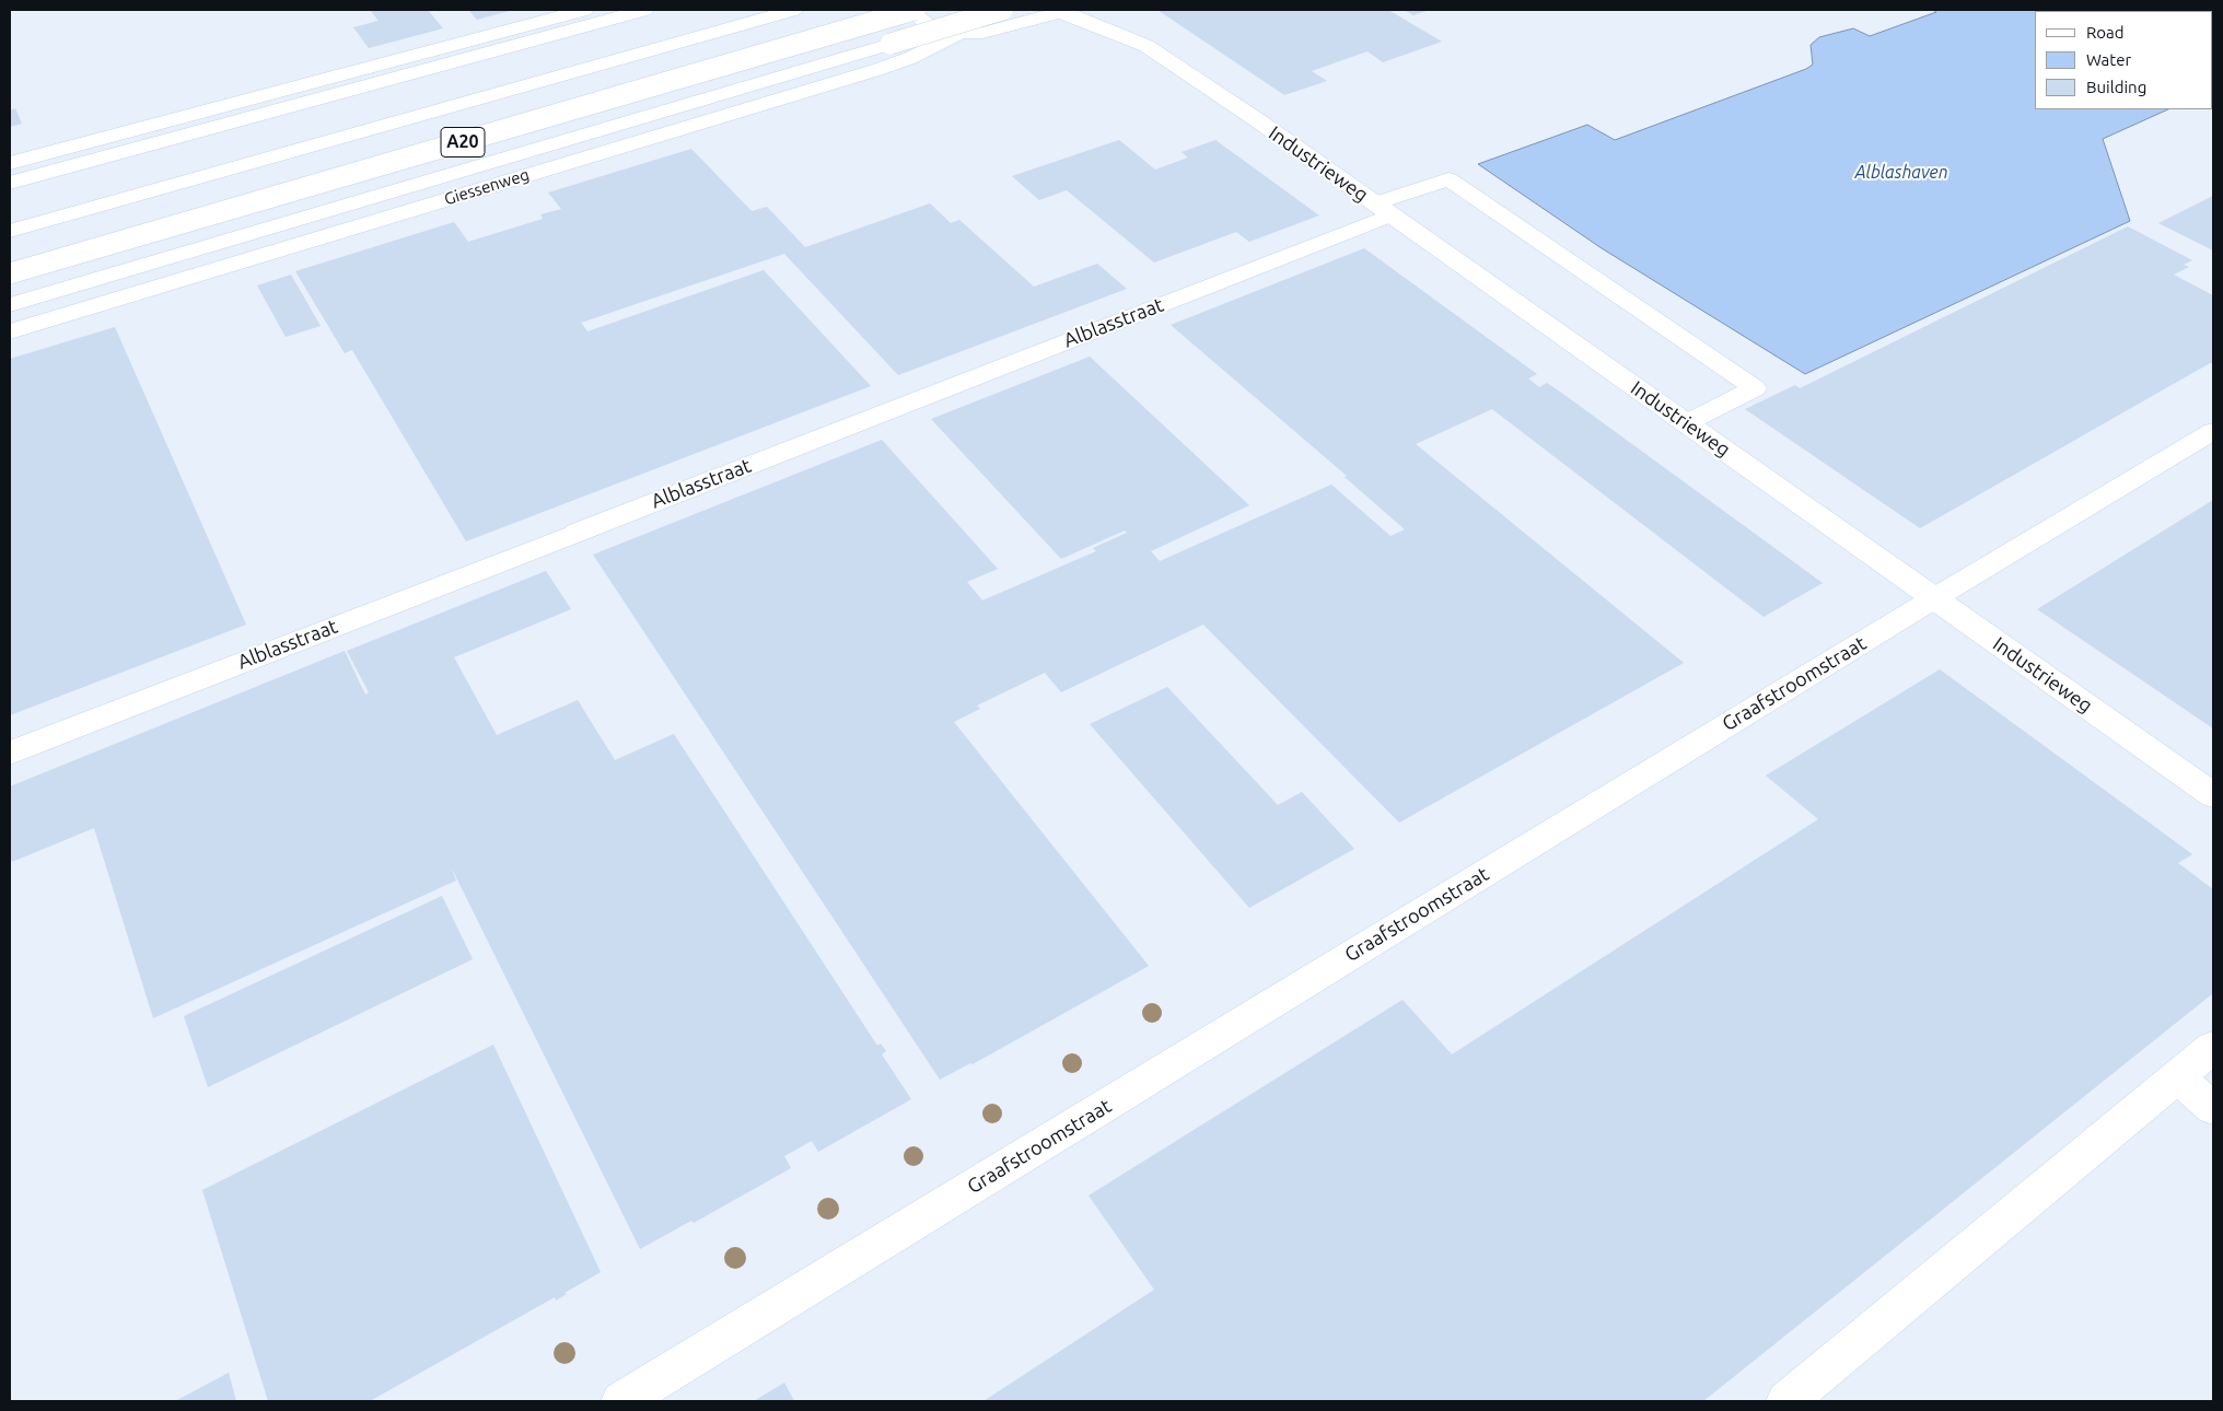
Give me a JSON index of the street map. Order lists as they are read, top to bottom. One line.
{"streets":{"main road":["A20","Industrieweg","Giessenweg","Alblasstraat","Graafstroomstraat"]},"crossings":[["Industrieweg","Alblasstraat"],["Industrieweg","Graafstroomstraat"]],"water":["Alblashaven"],"legend":["Road","Water","Building"]}
